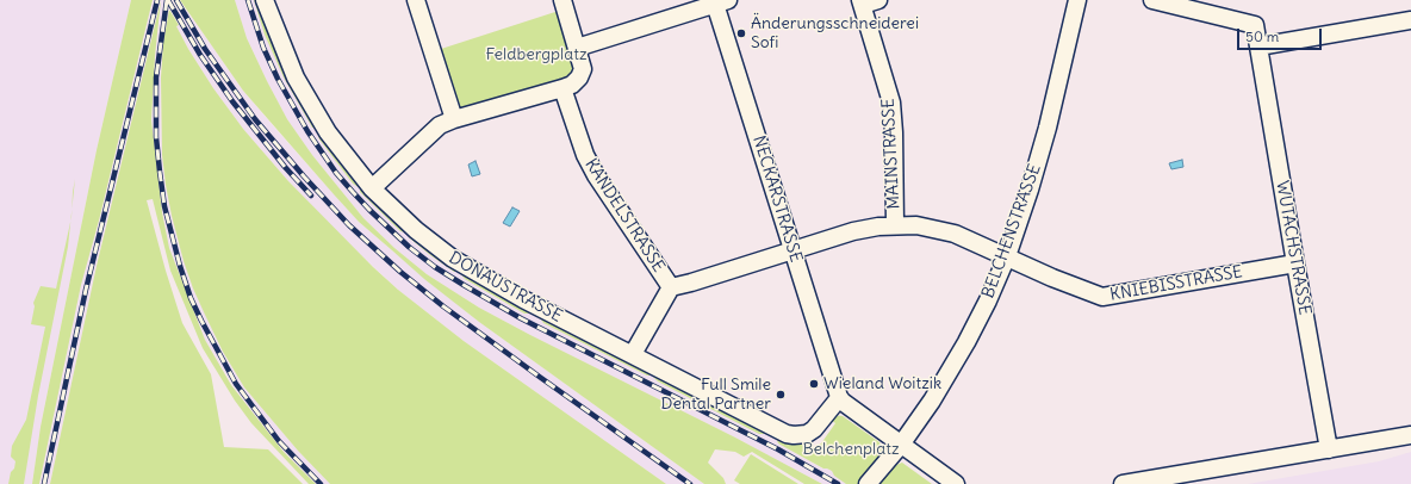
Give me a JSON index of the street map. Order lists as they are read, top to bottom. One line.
{"streets":{"street":["MAINSTRASSE","NECKARSTRASSE","KANDELSTRASSE","BELCHENSTRASSE","WUTACHSTRASSE","KNIEBISSTRASSE","DONAUSTRASSE"]},"crossings":[["MAINSTRASSE","KNIEBISSTRASSE"],["NECKARSTRASSE","KNIEBISSTRASSE"],["NECKARSTRASSE","DONAUSTRASSE"],["KANDELSTRASSE","KNIEBISSTRASSE"],["BELCHENSTRASSE","KNIEBISSTRASSE"],["WUTACHSTRASSE","KNIEBISSTRASSE"]],"parks":["Feldbergplatz","Belchenplatz"],"places":["Änderungsschneiderei Sofi","Wieland Woitzik","Full Smile Dental Partner"],"scale_bar":"50 m"}
